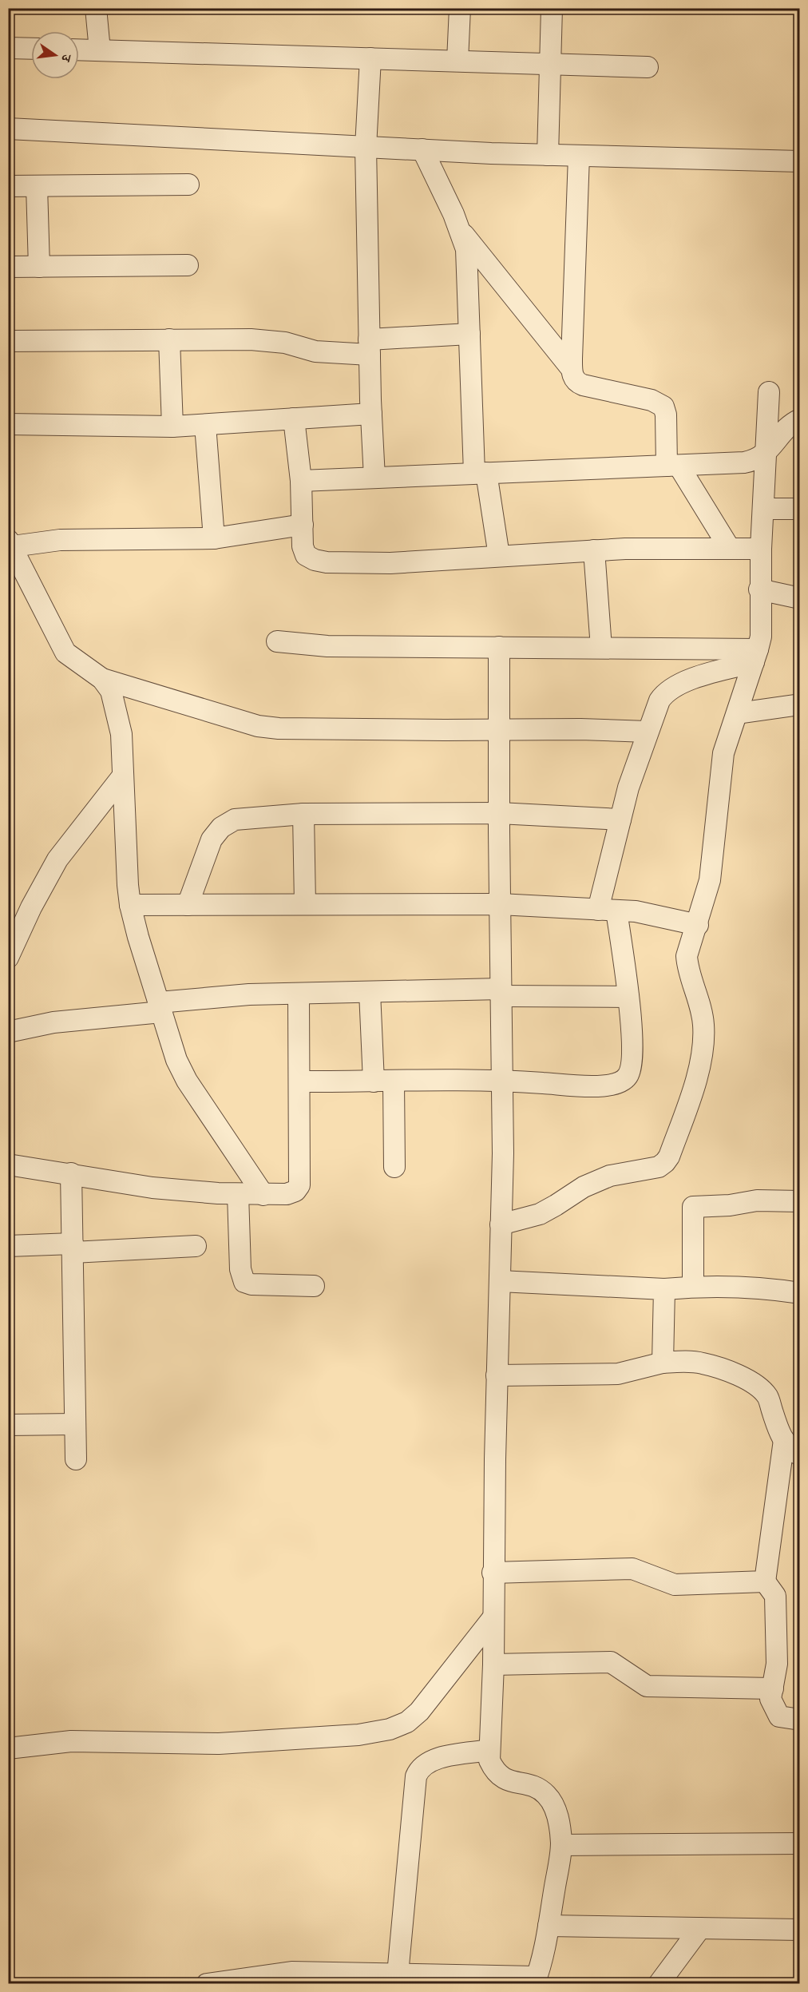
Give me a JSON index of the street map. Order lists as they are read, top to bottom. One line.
{"north":"right"}
